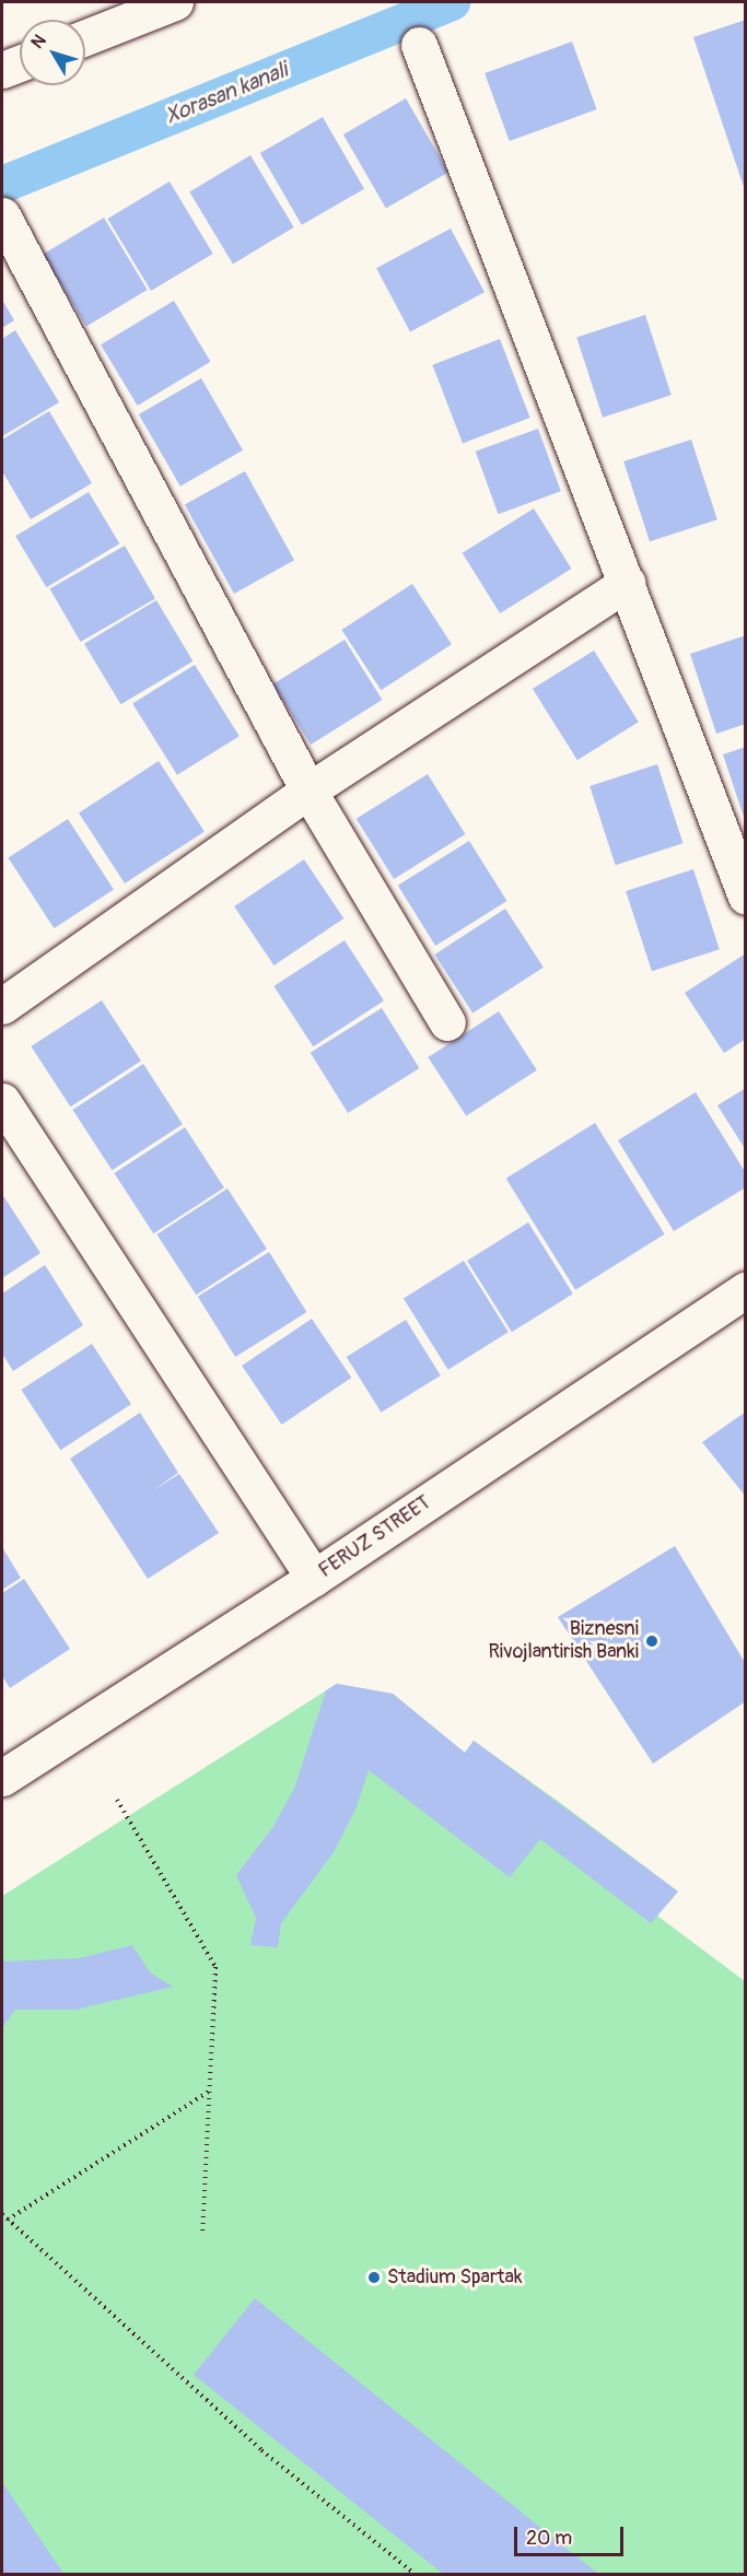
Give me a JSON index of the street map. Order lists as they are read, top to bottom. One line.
{"streets":{"street":["FERUZ STREET"]},"water":["Xorasan kanali"],"places":["Biznesni Rivojlantirish Banki","Stadium Spartak"],"scale_bar":"20 m","north":"top left"}
